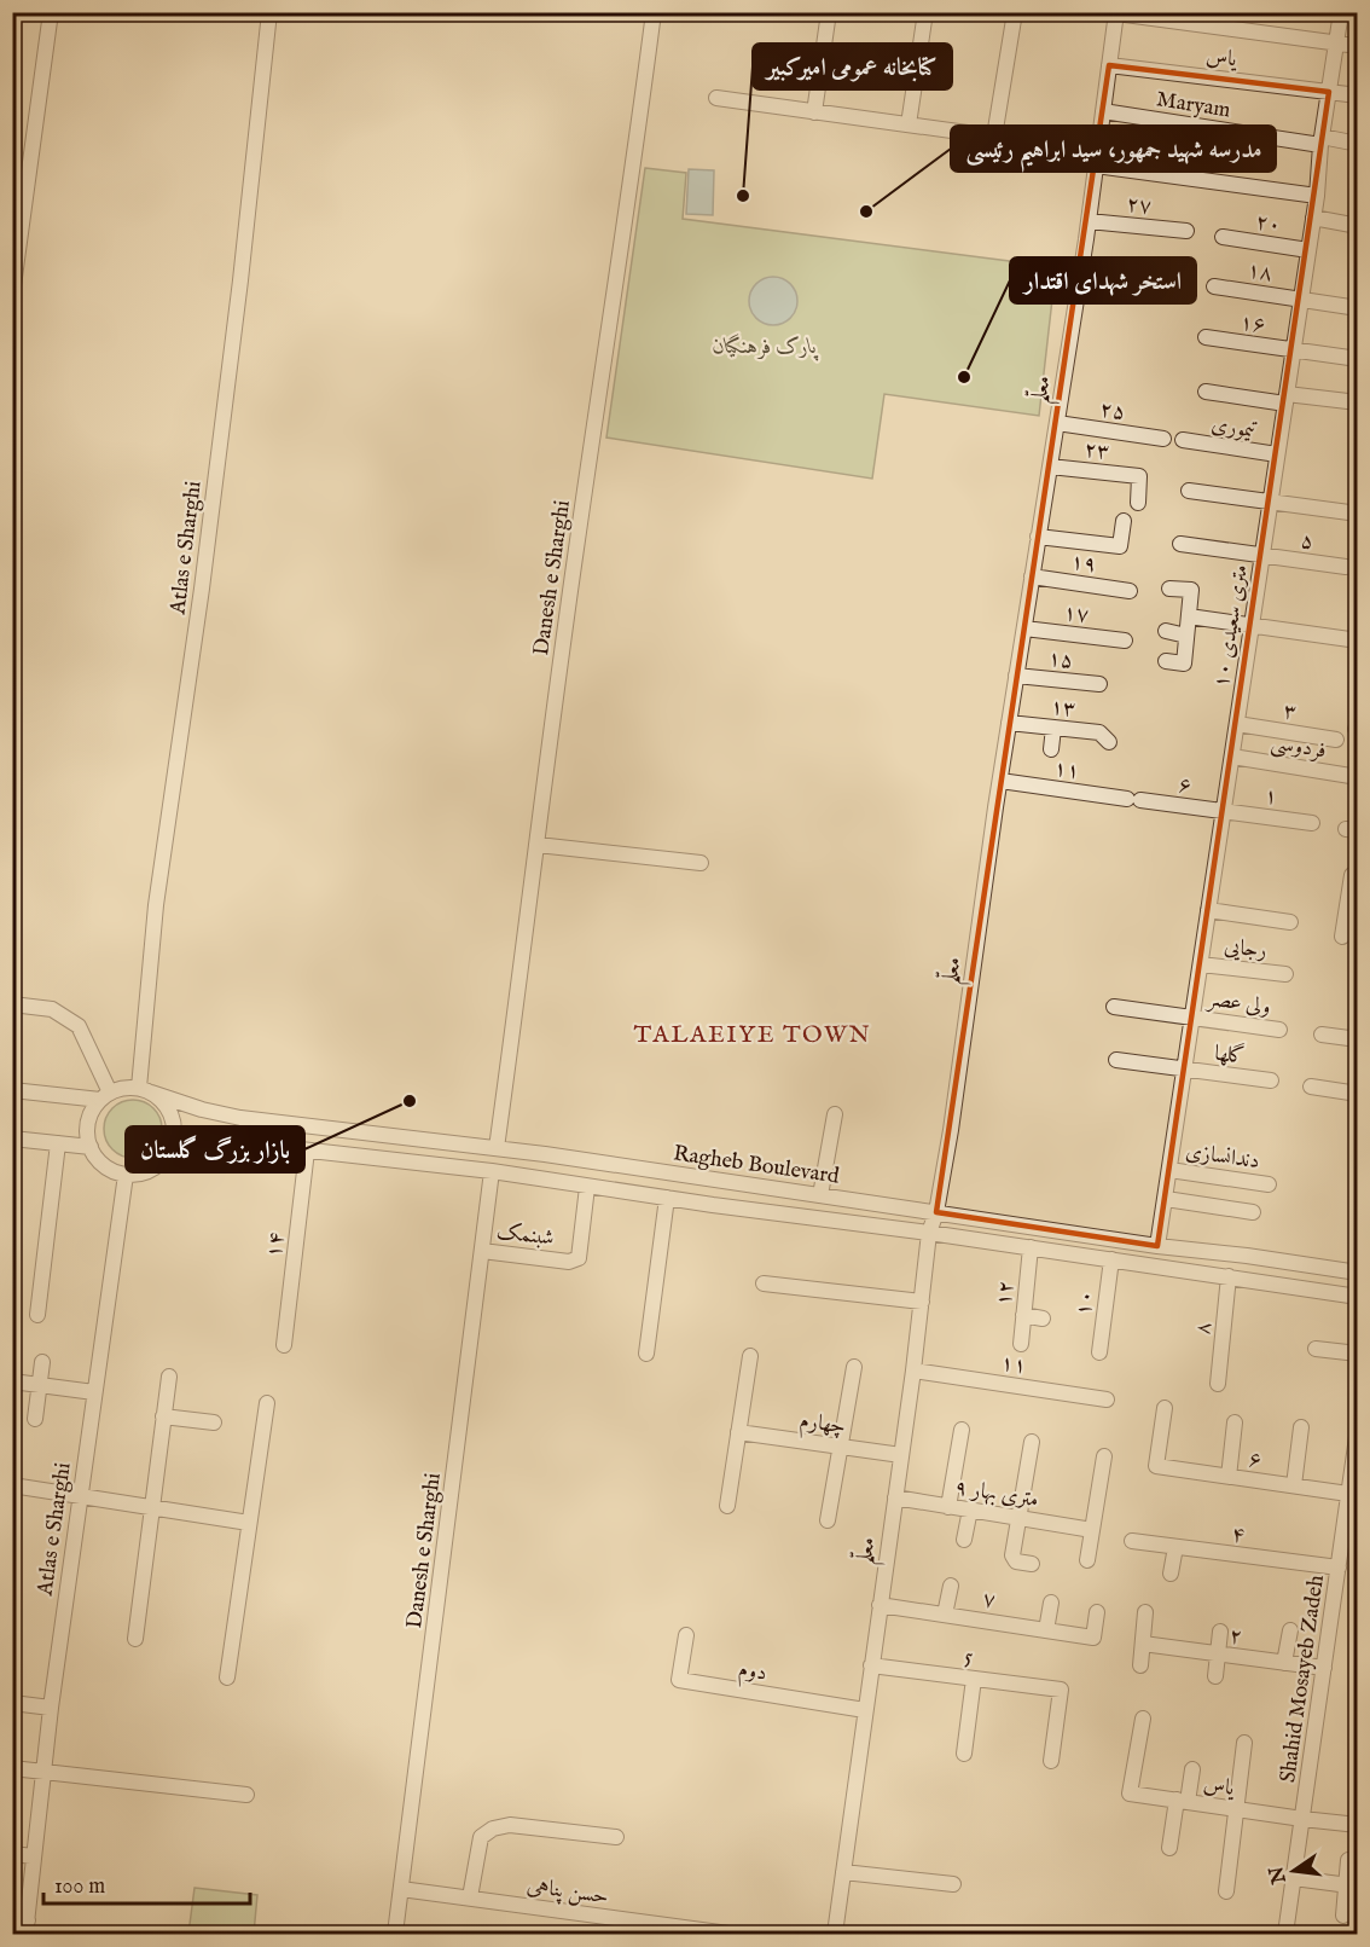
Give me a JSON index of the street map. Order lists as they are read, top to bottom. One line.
{"streets":{"street":["یاس","Maryam","۲۷","۲۰","۱۸","۱۶","معلّم","۲۵","تیموری","۲۳","۵","Atlas e Sharghi","۱۹","Danesh e Sharghi","۱۷","۱۰ متری سعیدی","۱۵","۱۳","۳","فردوسی","۱۱","۶","۱","رجایی","ولی عصر","گلها","دندانسازی","Ragheb Boulevard","شبنمک","۱۴","۱۲","۱۰","۸","چهارم","۹ متری بهار","۴","۷","۲","5","دوم","Shahid Mosayeb Zadeh","حسن پناهی"]},"crossings":[["یاس","معلّم"],["یاس","۱۰ متری سعیدی"],["یاس","Shahid Mosayeb Zadeh"],["Maryam","معلّم"],["Maryam","۱۰ متری سعیدی"],["۲۷","معلّم"],["۲۰","۱۰ متری سعیدی"],["۱۸","۱۰ متری سعیدی"],["۱۶","۱۰ متری سعیدی"],["معلّم","۲۵"],["معلّم","۲۳"],["معلّم","۱۹"],["معلّم","۱۷"],["معلّم","۱۵"],["معلّم","۱۳"],["معلّم","۱۱"],["معلّم","Ragheb Boulevard"],["معلّم","چهارم"],["معلّم","۹ متری بهار"],["معلّم","۷"],["معلّم","5"],["معلّم","دوم"],["تیموری","۱۰ متری سعیدی"],["۵","۱۰ متری سعیدی"],["Atlas e Sharghi","Ragheb Boulevard"],["Danesh e Sharghi","Ragheb Boulevard"],["Danesh e Sharghi","شبنمک"],["Danesh e Sharghi","حسن پناهی"],["۱۰ متری سعیدی","۳"],["۱۰ متری سعیدی","فردوسی"],["۱۰ متری سعیدی","۶"],["۱۰ متری سعیدی","۱"],["۱۰ متری سعیدی","رجایی"],["۱۰ متری سعیدی","ولی عصر"],["۱۰ متری سعیدی","گلها"],["۱۰ متری سعیدی","دندانسازی"],["۱۰ متری سعیدی","Ragheb Boulevard"],["۱۱","۶"],["۶","۱"],["۶","Shahid Mosayeb Zadeh"],["Ragheb Boulevard","شبنمک"],["Ragheb Boulevard","۱۴"],["Ragheb Boulevard","۱۲"],["Ragheb Boulevard","۱۰"],["Ragheb Boulevard","۸"],["۴","Shahid Mosayeb Zadeh"],["۲","Shahid Mosayeb Zadeh"]],"districts":["TALAEIYE TOWN"],"parks":["پارک فرهنگیان"],"places":["کتابخانه عمومی امیرکبیر","مدرسه شهید جمهور، سید ابراهیم رئیسی","استخر شهدای اقتدار","بازار بزرگ گلستان"],"scale_bar":"100 m","north":"left"}
